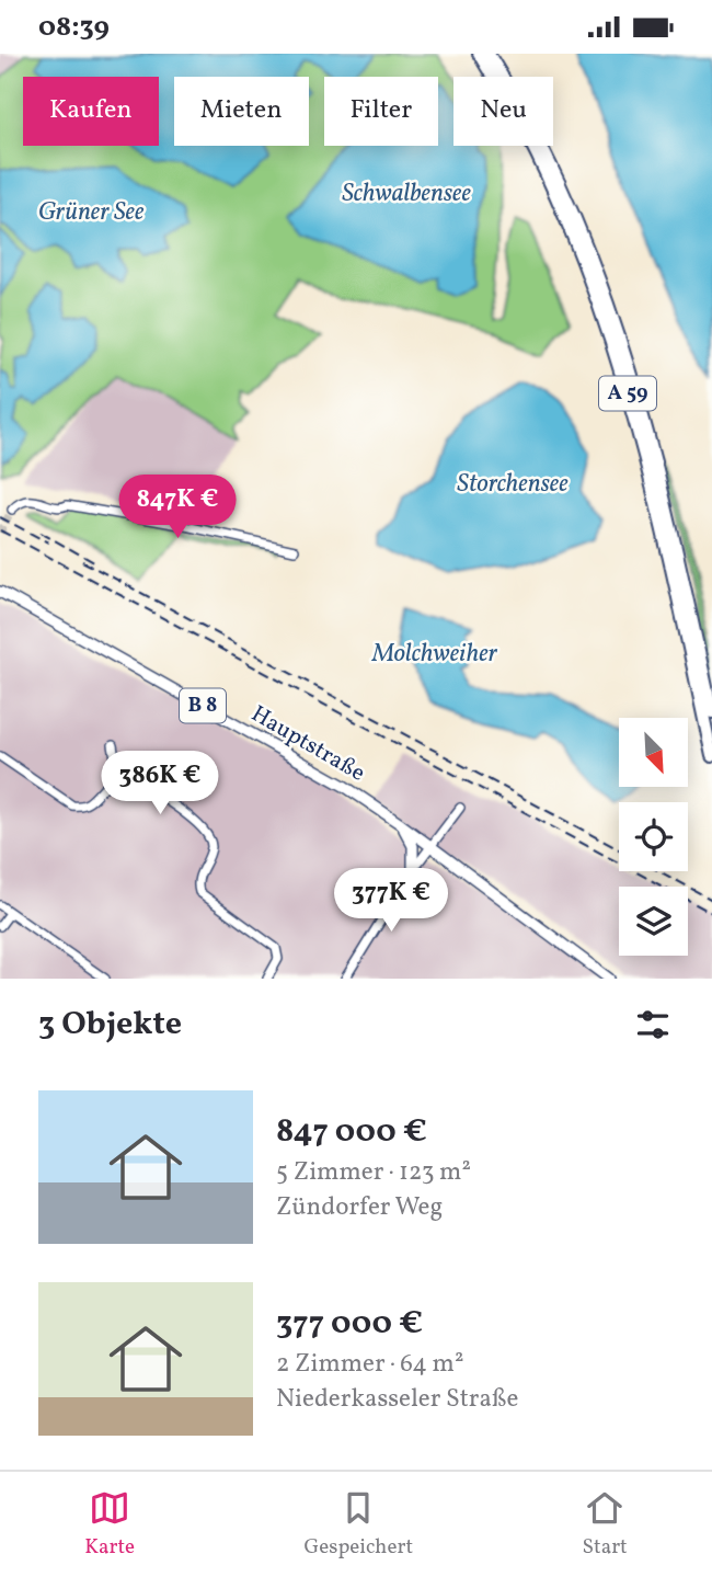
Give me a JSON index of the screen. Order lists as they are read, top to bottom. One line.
{"streets":{"highway":["A 59"],"main road":["B 8","Hauptstraße"]},"crossings":[["B 8","Hauptstraße"]],"water":["Schwalbensee","Grüner See","Storchensee","Molchweiher"],"north":"bottom right","page":{"status":"08:39","chip":["Kaufen","Mieten","Filter","Neu"],"price":["847K €","386K €","377K €"],"heading":"3 Objekte","list":[{"name":"847 000 €","note":"5 Zimmer · 123 m² · Zündorfer Weg"},{"name":"377 000 €","note":"2 Zimmer · 64 m² · Niederkasseler Straße"}],"tabs":["Karte","Gespeichert","Start"]}}
